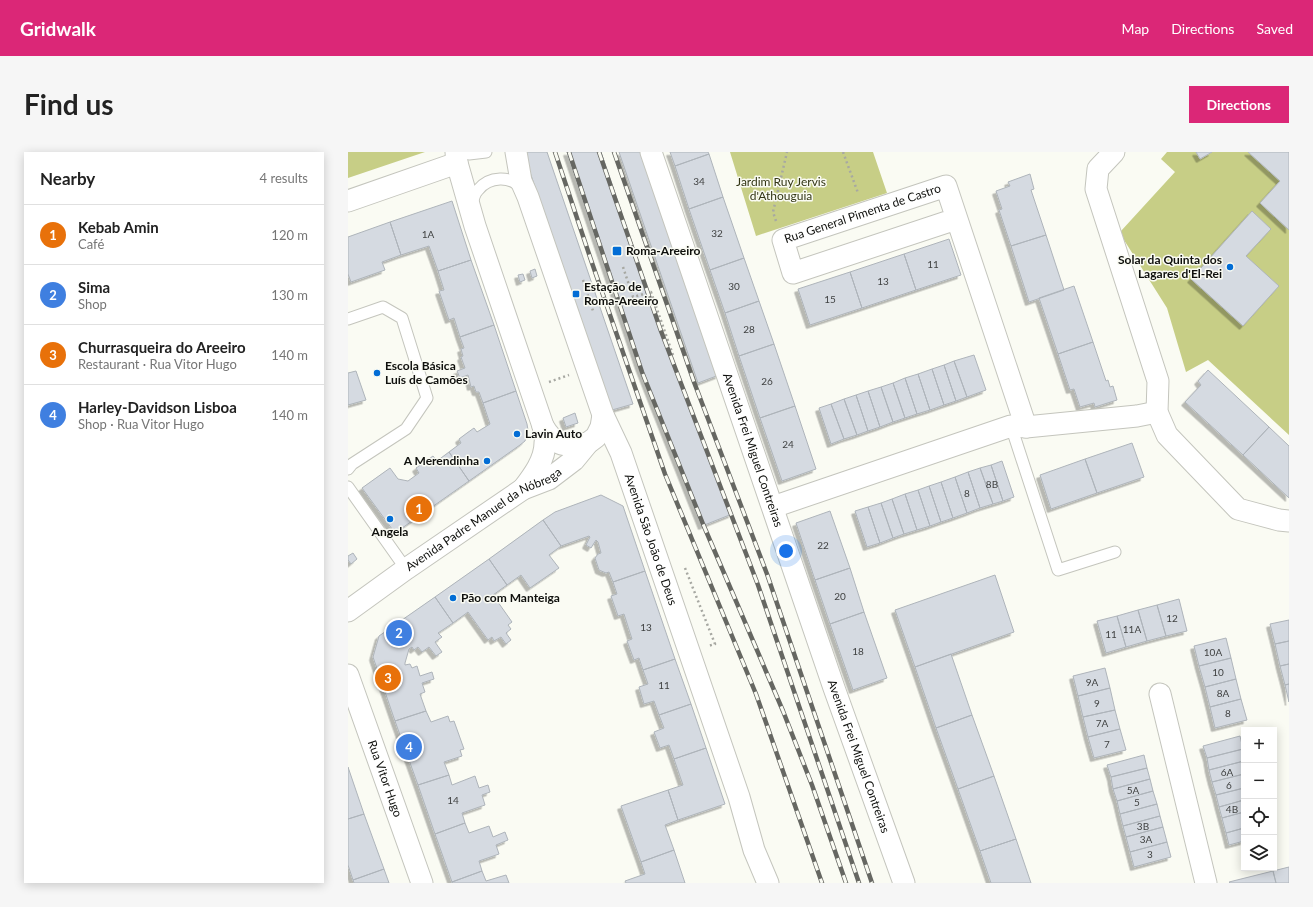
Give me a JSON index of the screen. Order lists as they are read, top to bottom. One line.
{"streets":{"street":["Rua General Pimenta de Castro","Avenida Frei Miguel Contreiras","Avenida Padre Manuel da Nóbrega","Avenida São João de Deus","Rua Vitor Hugo"]},"crossings":[["Avenida Padre Manuel da Nóbrega","Avenida São João de Deus"]],"parks":["Jardim Ruy Jervis d'Athouguia"],"places":{"transit":["Roma-Areeiro","Estação de Roma-Areeiro"],"other":["Solar da Quinta dos Lagares d'El-Rei","Escola Básica Luís de Camões","Lavin Auto","A Merendinha","Angela","Pão com Manteiga"]},"house_numbers":["34","32","1A","11","13","30","15","28","26","24","8B","8","22","20","12","13","11A","11","18","10A","10","9A","11","8A","9","8","7A","7","6A","6","5A","14","5","4B","3B","3A","3"],"page":{"header":"Gridwalk","nav":["Map","Directions","Saved"],"buttons":"Directions","title":"Find us","heading":["Nearby","4 results"],"list":[{"mark":"1","name":"Kebab Amin","note":"Café","value":"120 m"},{"mark":"2","name":"Sima","note":"Shop","value":"130 m"},{"mark":"3","name":"Churrasqueira do Areeiro","note":"Restaurant · Rua Vitor Hugo","value":"140 m"},{"mark":"4","name":"Harley-Davidson Lisboa","note":"Shop · Rua Vitor Hugo","value":"140 m"}],"pins":["1","2","3","4"],"map_buttons":["+","−"]}}
